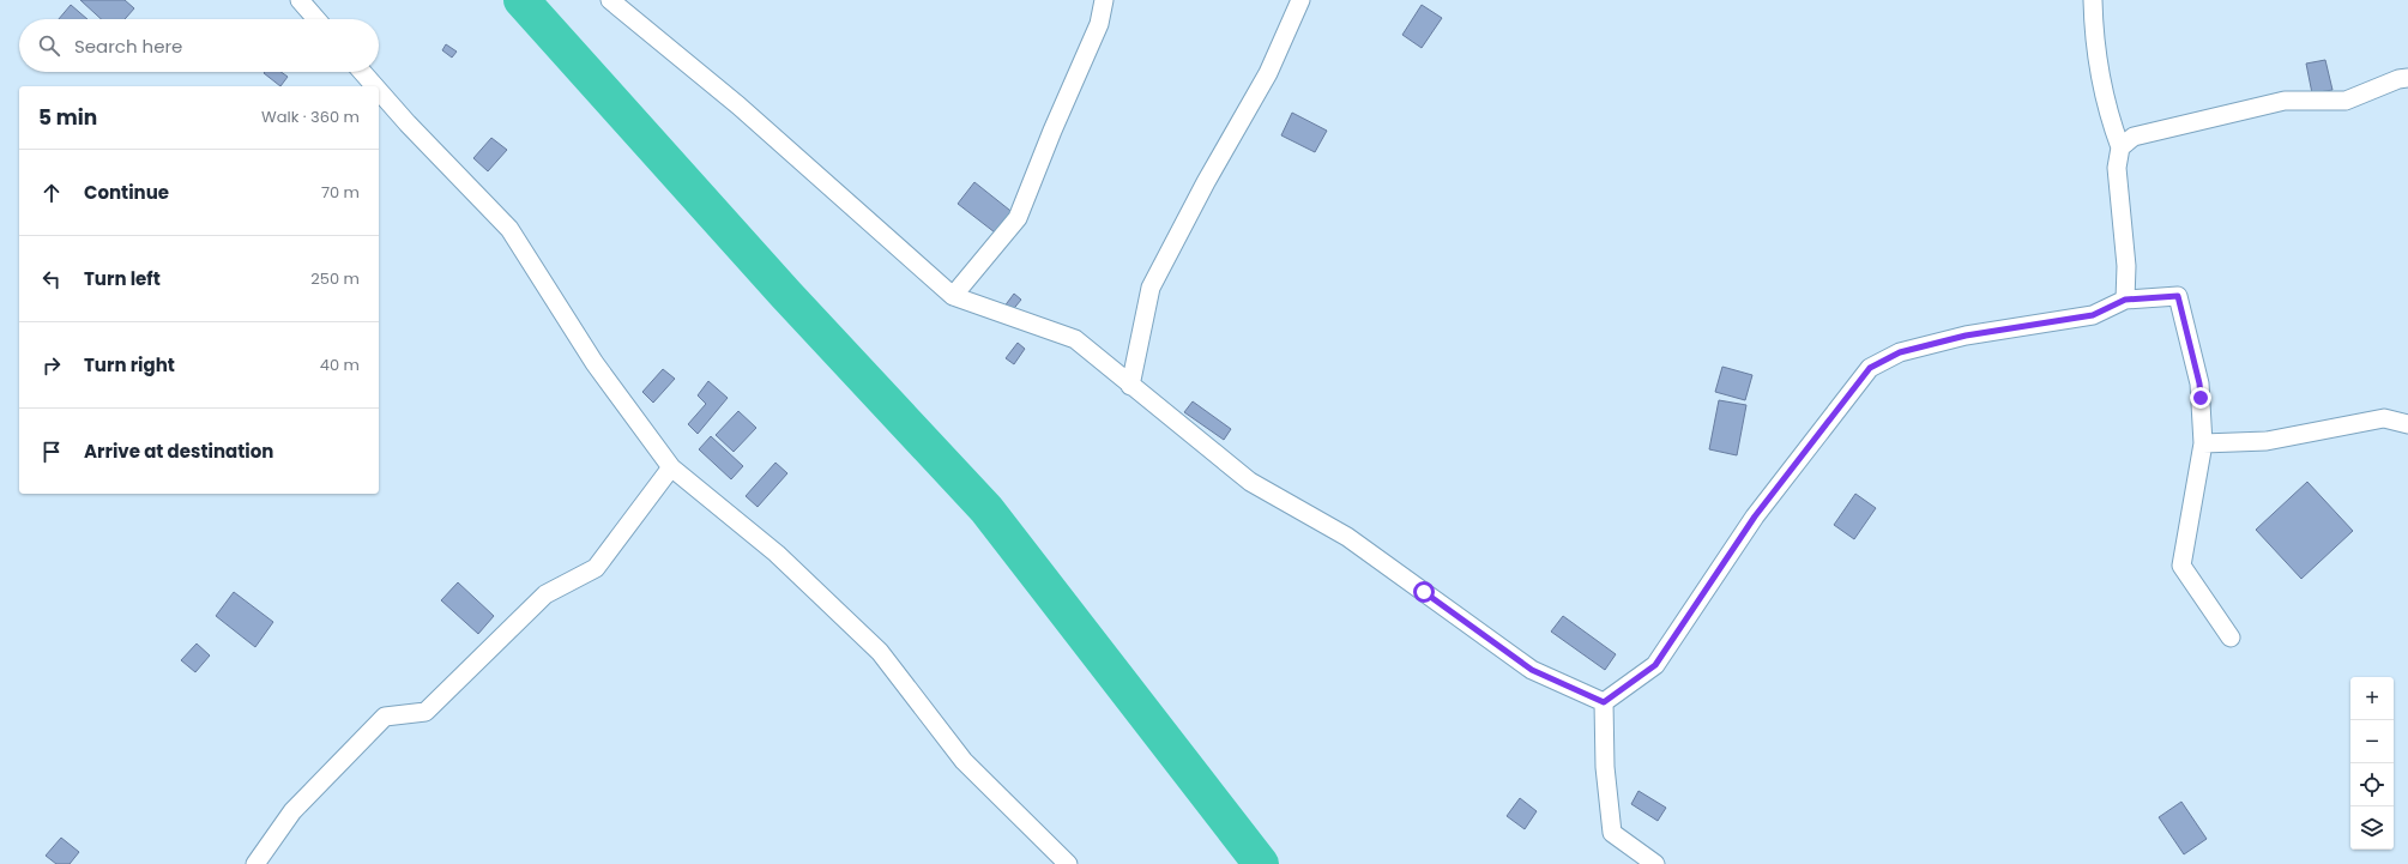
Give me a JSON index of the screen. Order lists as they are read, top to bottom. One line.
{"page":{"search":"Search here","heading":["5 min","Walk · 360 m"],"list":[["Continue","70 m"],["Turn left","250 m"],["Turn right","40 m"],"Arrive at destination"],"map_buttons":["+","−"]}}
